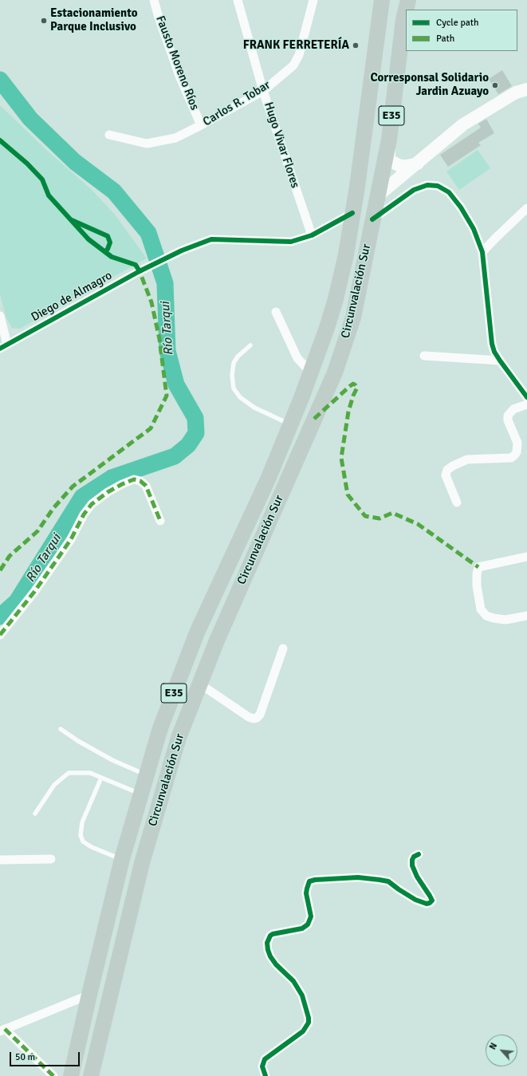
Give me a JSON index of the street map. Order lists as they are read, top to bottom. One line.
{"streets":{"highway":["E35","Circunvalación Sur"],"street":["Fausto Moreno Ríos","Carlos R. Tobar","Hugo Vivar Flores","Diego de Almagro"]},"crossings":[["Fausto Moreno Ríos","Carlos R. Tobar"],["Carlos R. Tobar","Hugo Vivar Flores"],["Hugo Vivar Flores","Diego de Almagro"],["Circunvalación Sur","Diego de Almagro"]],"water":["Río Tarqui"],"places":["Estacionamiento Parque Inclusivo","FRANK FERRETERÍA","Corresponsal Solidario Jardin Azuayo"],"legend":["Cycle path","Path"],"scale_bar":"50 m","north":"top left"}
